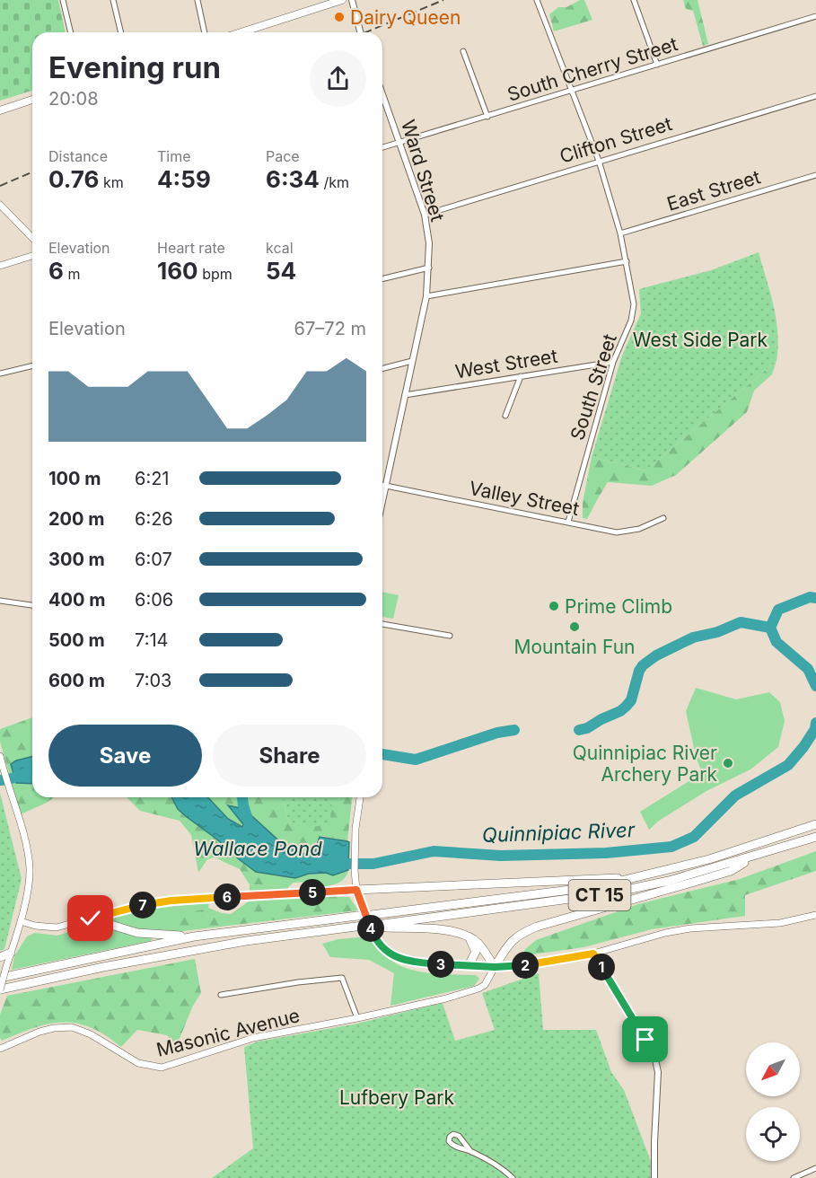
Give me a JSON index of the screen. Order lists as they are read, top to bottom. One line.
{"streets":{"highway":["CT 15"],"main road":["Masonic Avenue"],"street":["South Cherry Street","Clifton Street","Ward Street","East Street","West Street","South Street","Valley Street"]},"crossings":[["South Cherry Street","Ward Street"],["South Cherry Street","South Street"],["Clifton Street","Ward Street"],["Clifton Street","South Street"],["Ward Street","West Street"],["Ward Street","Valley Street"],["East Street","South Street"],["West Street","South Street"],["South Street","Valley Street"]],"water":["Quinnipiac River","Wallace Pond"],"parks":["West Side Park","Lufbery Park"],"places":["Dairy Queen","Prime Climb","Mountain Fun","Quinnipiac River Archery Park"],"north":"bottom left","page":{"heading":["Evening run","20:08"],"stats":[["Distance","0.76 km"],["Time","4:59"],["Pace","6:34 /km"],["Elevation","6 m"],["Heart rate","160 bpm"],["kcal","54"]],"chart":["Elevation","67–72 m"],"list":[{"name":"100 m","note":"6:21"},{"name":"200 m","note":"6:26"},{"name":"300 m","note":"6:07"},{"name":"400 m","note":"6:06"},{"name":"500 m","note":"7:14"},{"name":"600 m","note":"7:03"}],"buttons":["Save","Share"],"pins":["5","6","7","4","3","2","1"]}}
